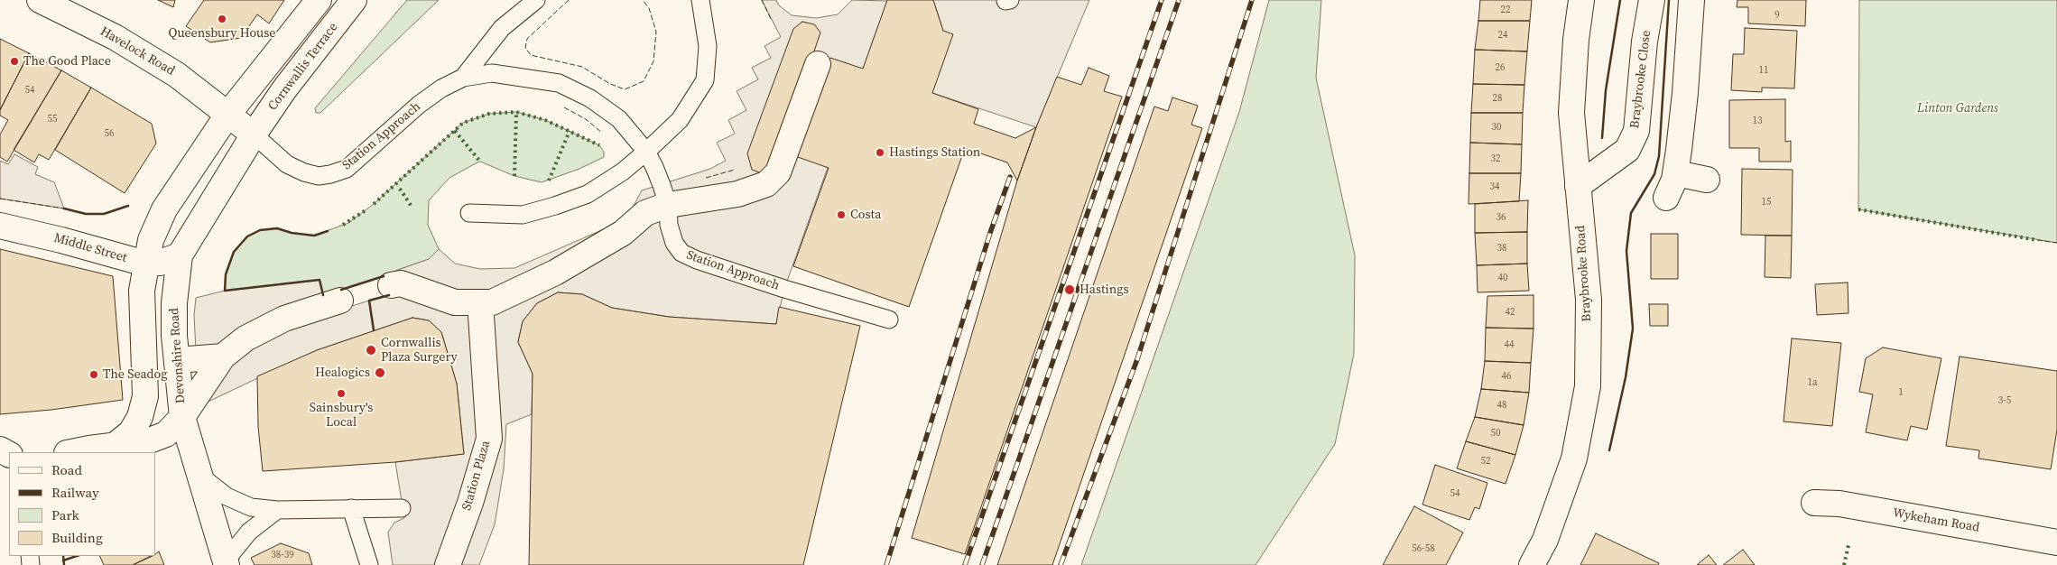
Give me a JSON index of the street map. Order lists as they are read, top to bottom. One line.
{"streets":{"main road":["Havelock Road","Cornwallis Terrace","Braybrooke Close","Middle Street","Braybrooke Road","Devonshire Road","Station Plaza","Wykeham Road"],"lane":["Station Approach"]},"crossings":[["Havelock Road","Cornwallis Terrace"],["Havelock Road","Station Approach"],["Havelock Road","Devonshire Road"],["Cornwallis Terrace","Station Approach"],["Cornwallis Terrace","Devonshire Road"],["Braybrooke Close","Braybrooke Road"],["Station Approach","Devonshire Road"],["Middle Street","Devonshire Road"]],"parks":["Linton Gardens"],"places":["Queensbury House","The Good Place","Hastings Station","Costa","Hastings","Cornwallis Plaza Surgery","Healogics","The Seadog","Sainsbury's Local"],"house_numbers":["22","9","24","26","11","54","28","55","13","30","56","32","34","15","36","38","40","42","44","46","1a","1","3-5","48","50","52","54","56-58","38-39"],"legend":["Road","Railway","Park","Building"]}
